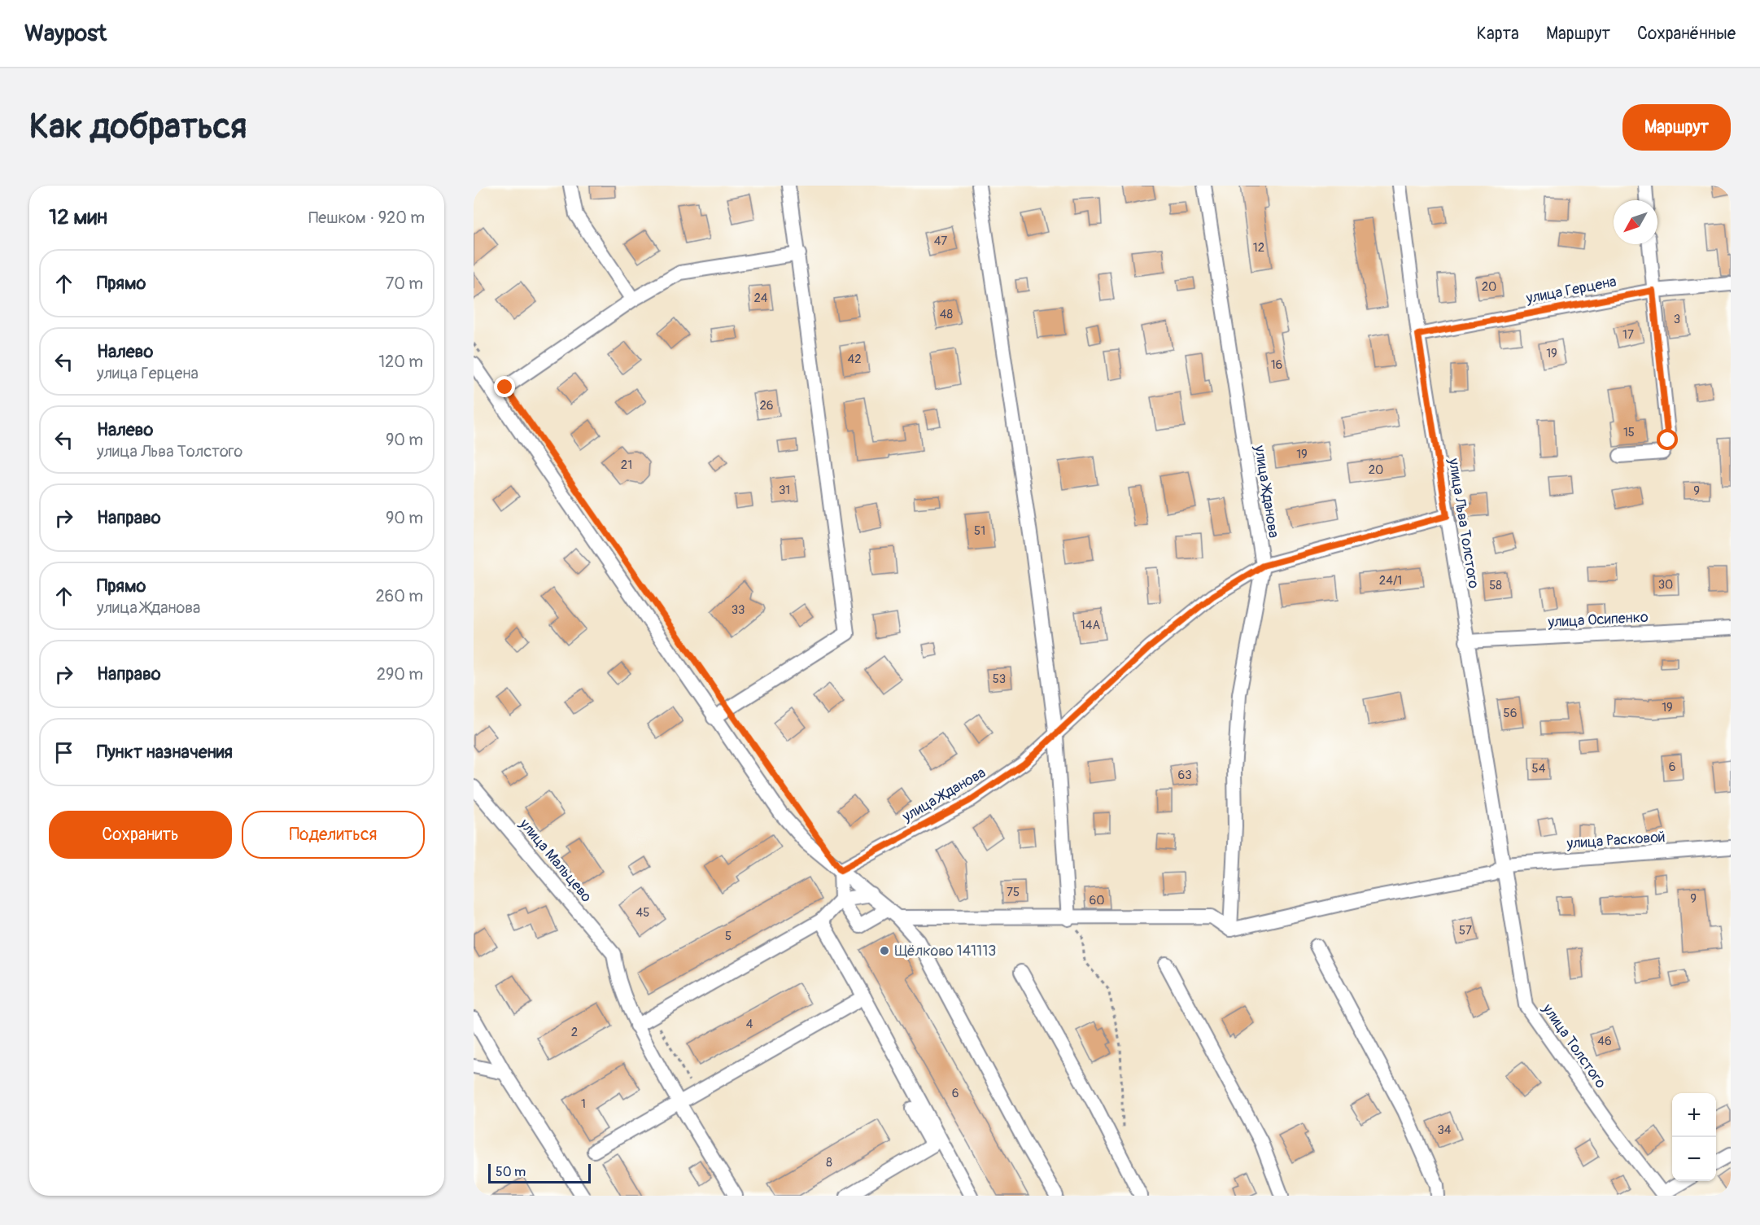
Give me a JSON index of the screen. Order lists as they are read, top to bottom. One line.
{"streets":{"street":["улица Герцена","улица Жданова","улица Льва Толстого","улица Осипенко","улица Расковой","улица Мальцево","улица Толстого"]},"crossings":[["улица Герцена","улица Льва Толстого"],["улица Льва Толстого","улица Осипенко"],["улица Льва Толстого","улица Расковой"],["улица Льва Толстого","улица Толстого"],["улица Расковой","улица Толстого"]],"places":["Щёлково 141113"],"house_numbers":["47","12","20","24","48","3","17","19","42","16","26","15","19","21","20","31","9","51","24/1","30","58","33","14А","53","19","56","6","54","63","75","9","60","45","57","5","4","2","46","6","1","34","8"],"scale_bar":"50 m","north":"bottom left","page":{"header":"Waypost","nav":["Карта","Маршрут","Сохранённые"],"buttons":["Маршрут",["Сохранить","Поделиться"]],"title":"Как добраться","heading":["12 мин","Пешком · 920 m"],"list":[["Прямо","70 m"],["Налево","улица Герцена","120 m"],["Налево","улица Льва Толстого","90 m"],["Направо","90 m"],["Прямо","улица Жданова","260 m"],["Направо","290 m"],"Пункт назначения"],"map_buttons":["+","−"],"scale":"50 m"}}
